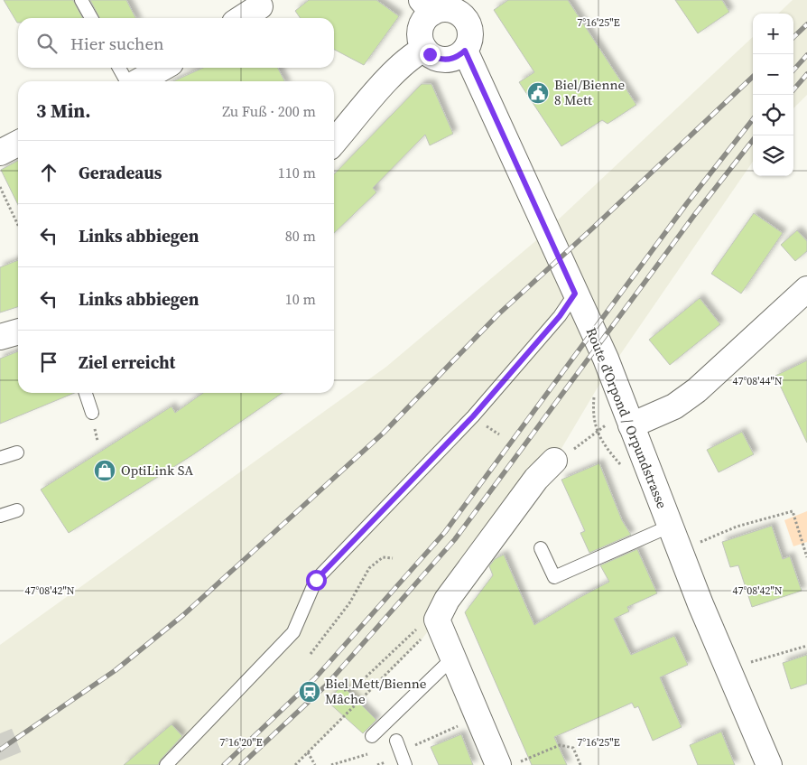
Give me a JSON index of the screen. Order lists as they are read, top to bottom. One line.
{"streets":{"main road":["Route d'Orpond / Orpundstrasse"]},"places":{"public building":["Biel/Bienne 8 Mett"],"shop":["OptiLink SA"],"station":["Biel Mett/Bienne Mâche"]},"page":{"map_buttons":["+","−"],"search":"Hier suchen","heading":["3 Min.","Zu Fuß · 200 m"],"list":[["Geradeaus","110 m"],["Links abbiegen","80 m"],["Links abbiegen","10 m"],"Ziel erreicht"]},"coordinates":["7°16'25\"E","47°08'44\"N","47°08'42\"N","7°16'20\"E"]}
